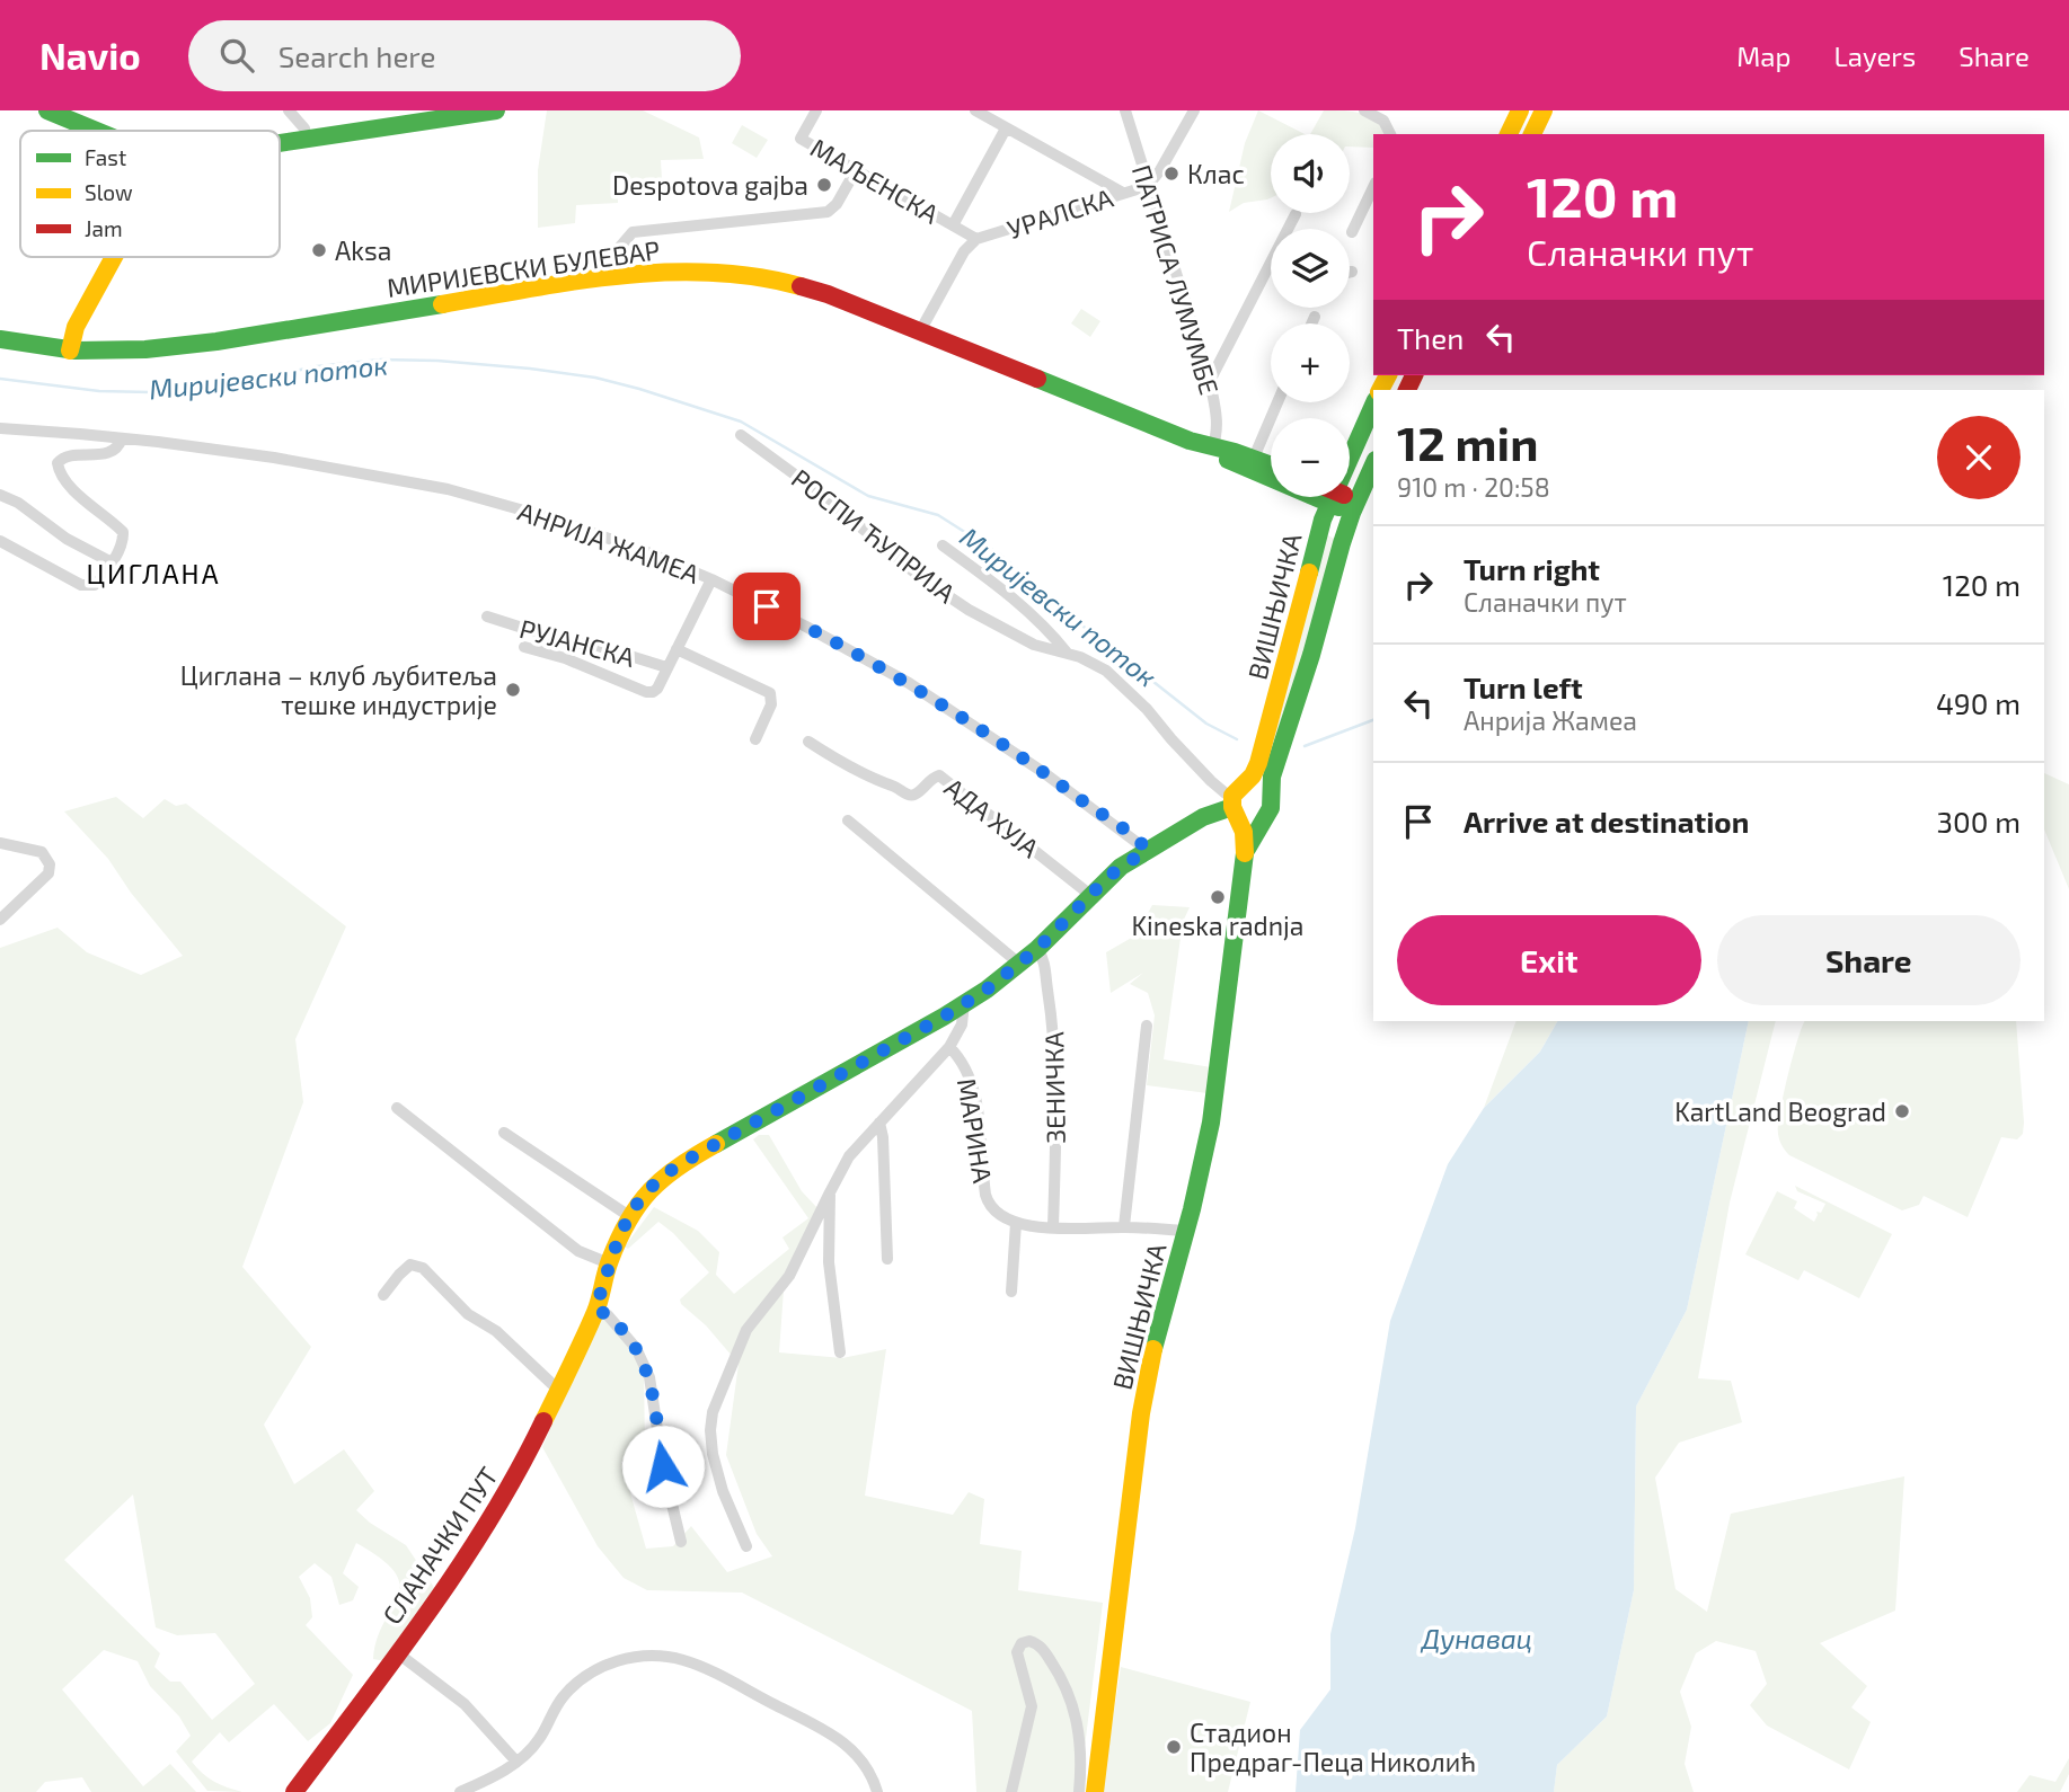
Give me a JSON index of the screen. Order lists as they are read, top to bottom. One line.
{"streets":{"street":["МАЉЕНСКА","УРАЛСКА","МИРИЈЕВСКИ БУЛЕВАР","ПАТРИСА ЛУМУМБЕ","РОСПИ ЋУПРИЈА","АНРИЈА ЖАМЕА","ВИШЊИЧКА","РУЈАНСКА","АДА ХУЈА","ЗЕНИЧКА","МАРИНА","СЛАНАЧКИ ПУТ"]},"crossings":[["МАЉЕНСКА","УРАЛСКА"],["УРАЛСКА","ПАТРИСА ЛУМУМБЕ"],["МИРИЈЕВСКИ БУЛЕВАР","ПАТРИСА ЛУМУМБЕ"],["МИРИЈЕВСКИ БУЛЕВАР","ВИШЊИЧКА"],["РОСПИ ЋУПРИЈА","ВИШЊИЧКА"],["РОСПИ ЋУПРИЈА","СЛАНАЧКИ ПУТ"],["АНРИЈА ЖАМЕА","СЛАНАЧКИ ПУТ"],["ВИШЊИЧКА","СЛАНАЧКИ ПУТ"],["АДА ХУЈА","СЛАНАЧКИ ПУТ"],["ЗЕНИЧКА","СЛАНАЧКИ ПУТ"],["МАРИНА","СЛАНАЧКИ ПУТ"]],"districts":["ЦИГЛАНА"],"water":["Миријевски поток","Дунавац"],"places":["Клас","Despotova gajba","Aksa","Циглана – клуб љубитеља тешке индустрије","Kineska radnja","KartLand Beograd","Стадион Предраг-Пеца Николић"],"legend":["Fast","Slow","Jam"],"page":{"header":"Navio","search":"Search here","nav":["Map","Layers","Share"],"map_buttons":["+","−"],"turn":["120 m","Сланачки пут"],"then":"Then","heading":["12 min","910 m · 20:58"],"list":[{"name":"Turn right","note":"Сланачки пут","value":"120 m"},{"name":"Turn left","note":"Анрија Жамеа","value":"490 m"},{"name":"Arrive at destination","value":"300 m"}],"buttons":["Exit","Share"]}}
